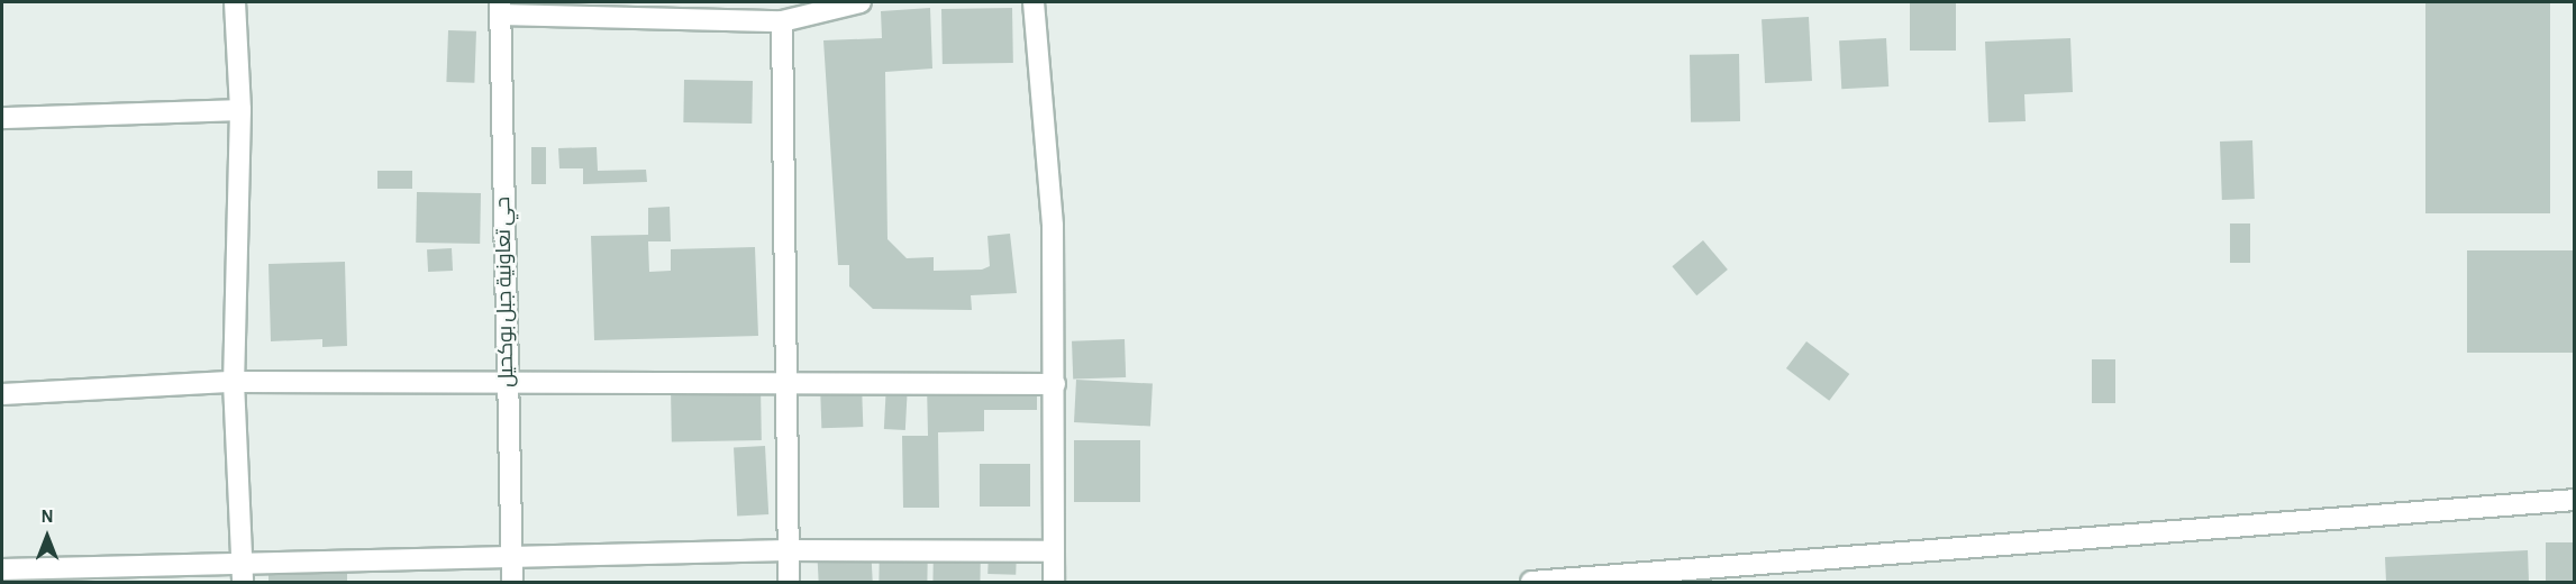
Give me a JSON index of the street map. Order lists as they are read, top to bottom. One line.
{"streets":{"street":["حي تعاونية جبل بوكحيل"]},"north":"top"}
